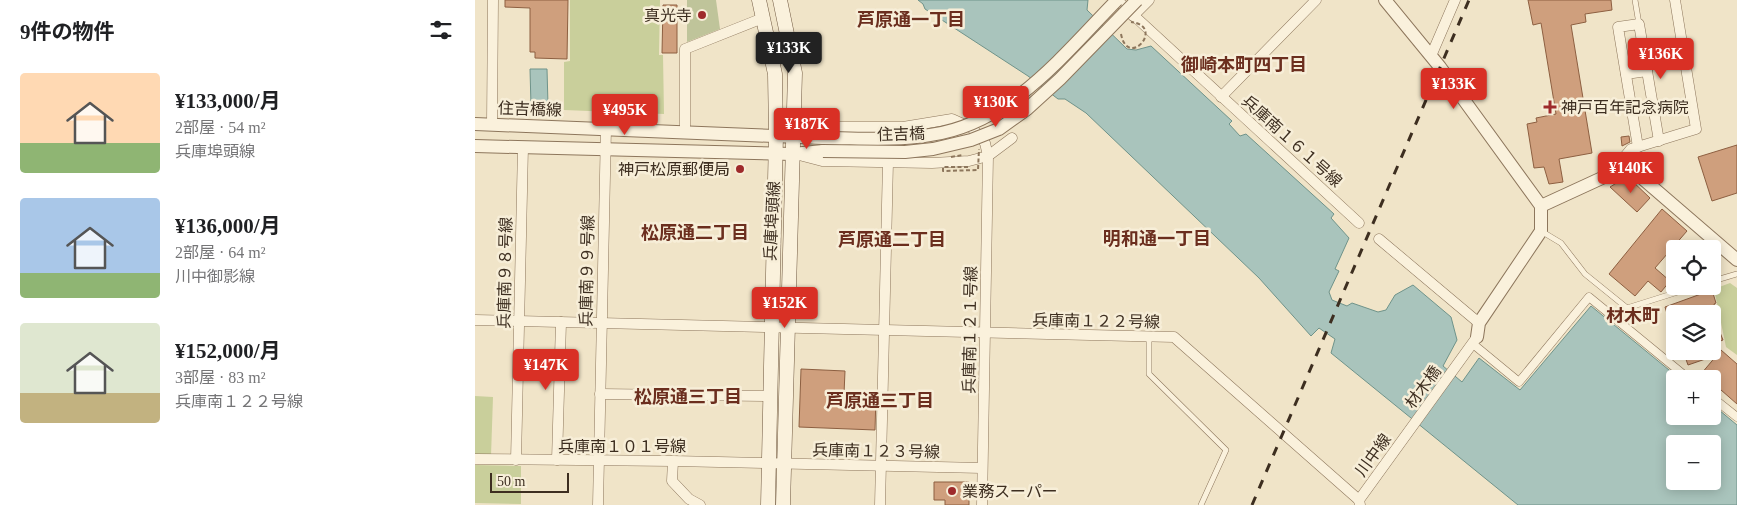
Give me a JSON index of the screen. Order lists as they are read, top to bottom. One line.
{"streets":{"main road":["兵庫埠頭線"],"street":["住吉橋線","住吉橋","兵庫南１６１号線","兵庫南９９号線","兵庫南９８号線","兵庫南１２２号線","兵庫南１２１号線","材木橋","兵庫南１０１号線","兵庫南１２３号線","川中線"]},"crossings":[["住吉橋線","住吉橋"],["住吉橋線","兵庫埠頭線"],["住吉橋線","兵庫南９９号線"],["住吉橋","兵庫南１６１号線"],["兵庫埠頭線","兵庫南１２２号線"],["兵庫埠頭線","兵庫南１０１号線"],["兵庫埠頭線","兵庫南１２３号線"],["兵庫南９９号線","兵庫南１２２号線"],["兵庫南９９号線","兵庫南１０１号線"],["兵庫南９８号線","兵庫南１２２号線"],["兵庫南９８号線","兵庫南１０１号線"],["兵庫南１２２号線","兵庫南１２１号線"],["兵庫南１２２号線","川中線"],["兵庫南１２１号線","兵庫南１２３号線"],["材木橋","川中線"],["兵庫南１０１号線","兵庫南１２３号線"]],"districts":["芦原通一丁目","御崎本町四丁目","松原通二丁目","明和通一丁目","芦原通二丁目","材木町","松原通三丁目","芦原通三丁目"],"places":{"other":["真光寺","神戸松原郵便局","業務スーパー"],"health":["神戸百年記念病院"]},"scale_bar":"50 m","page":{"heading":"9件の物件","price":["¥133K","¥136K","¥133K","¥130K","¥495K","¥187K","¥140K","¥152K","¥147K"],"list":[{"name":"¥133,000/月","note":"2部屋 · 54 m² · 兵庫埠頭線"},{"name":"¥136,000/月","note":"2部屋 · 64 m² · 川中御影線"},{"name":"¥152,000/月","note":"3部屋 · 83 m² · 兵庫南１２２号線"}],"map_buttons":["+","−"],"scale":"50 m"}}
